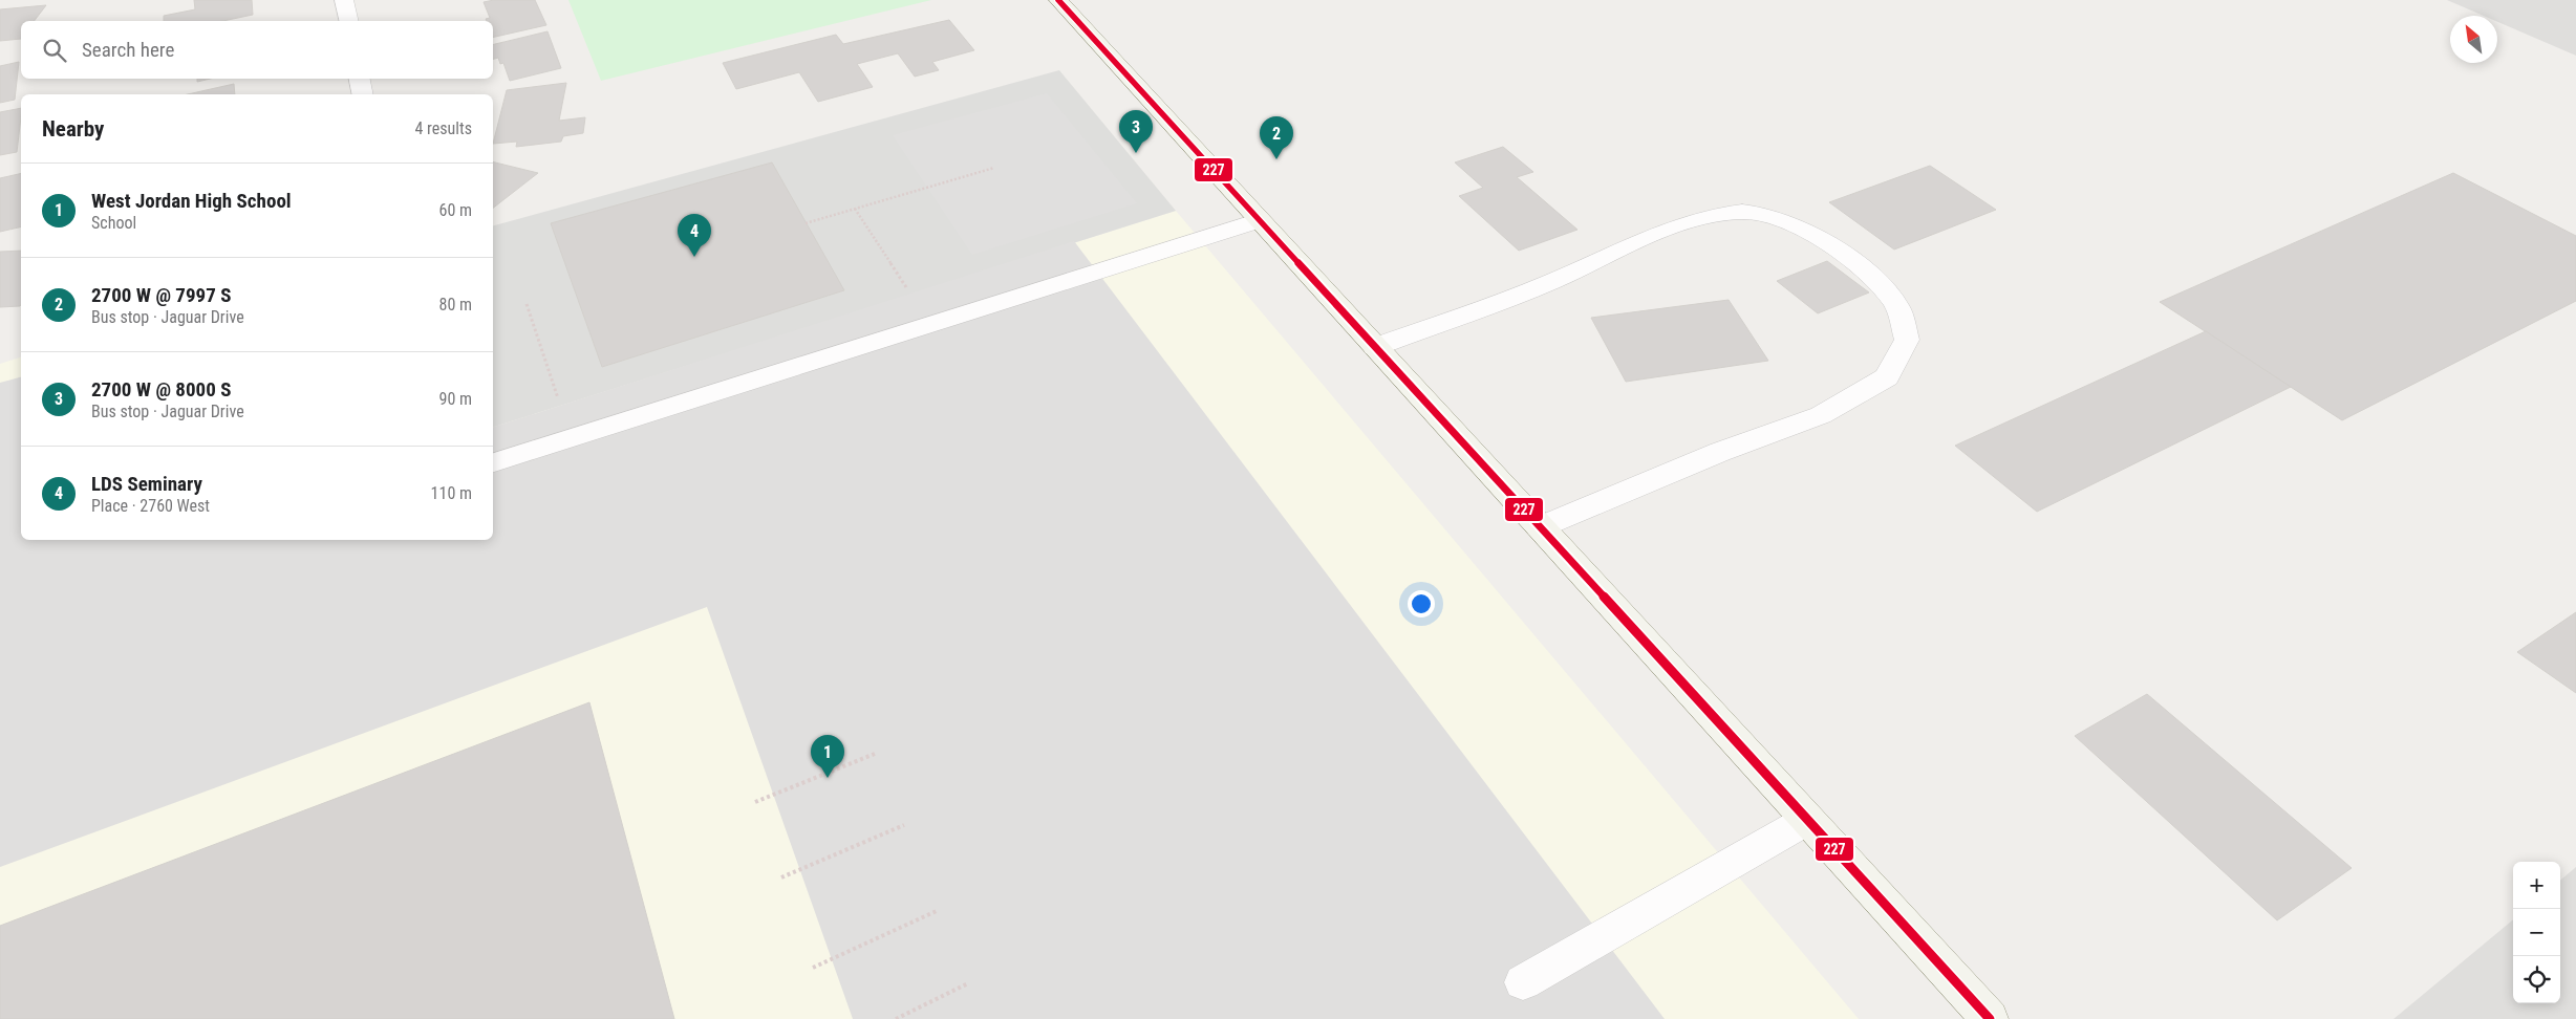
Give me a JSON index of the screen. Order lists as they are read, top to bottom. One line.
{"lines":["transit line 227"],"north":"top left","page":{"search":"Search here","heading":["Nearby","4 results"],"pins":["3","2","4","1"],"list":[{"mark":"1","name":"West Jordan High School","note":"School","value":"60 m"},{"mark":"2","name":"2700 W @ 7997 S","note":"Bus stop · Jaguar Drive","value":"80 m"},{"mark":"3","name":"2700 W @ 8000 S","note":"Bus stop · Jaguar Drive","value":"90 m"},{"mark":"4","name":"LDS Seminary","note":"Place · 2760 West","value":"110 m"}],"map_buttons":["+","−"]}}
